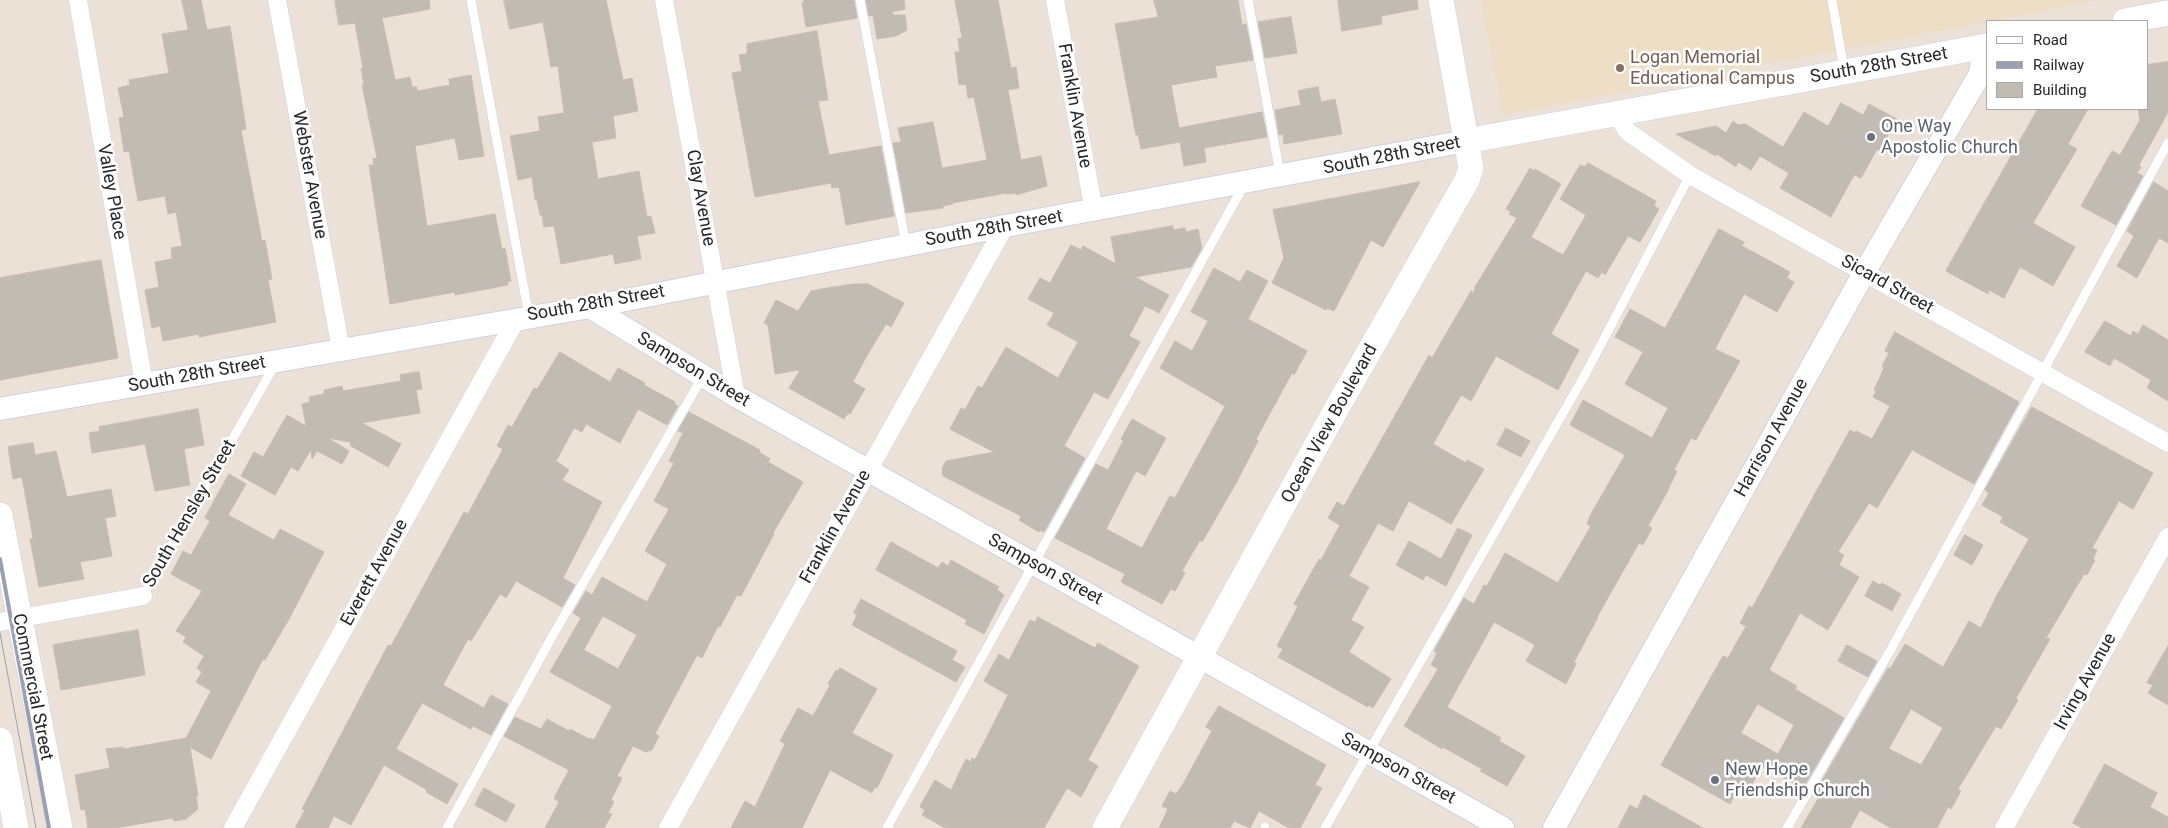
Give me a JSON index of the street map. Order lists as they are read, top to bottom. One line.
{"streets":{"main road":["South 28th Street","Ocean View Boulevard","Commercial Street"],"street":["Franklin Avenue","Webster Avenue","Valley Place","Clay Avenue","Sicard Street","Sampson Street","Harrison Avenue","South Hensley Street","Everett Avenue","Irving Avenue"]},"crossings":[["South 28th Street","Franklin Avenue"],["South 28th Street","Webster Avenue"],["South 28th Street","Valley Place"],["South 28th Street","Clay Avenue"],["South 28th Street","Sicard Street"],["South 28th Street","Sampson Street"],["South 28th Street","Ocean View Boulevard"],["South 28th Street","Harrison Avenue"],["South 28th Street","South Hensley Street"],["South 28th Street","Everett Avenue"],["Franklin Avenue","Sampson Street"],["Clay Avenue","Sampson Street"],["Sicard Street","Harrison Avenue"],["Sampson Street","Ocean View Boulevard"],["South Hensley Street","Commercial Street"]],"places":["Logan Memorial Educational Campus","One Way Apostolic Church","New Hope Friendship Church"],"legend":["Road","Railway","Building"]}
